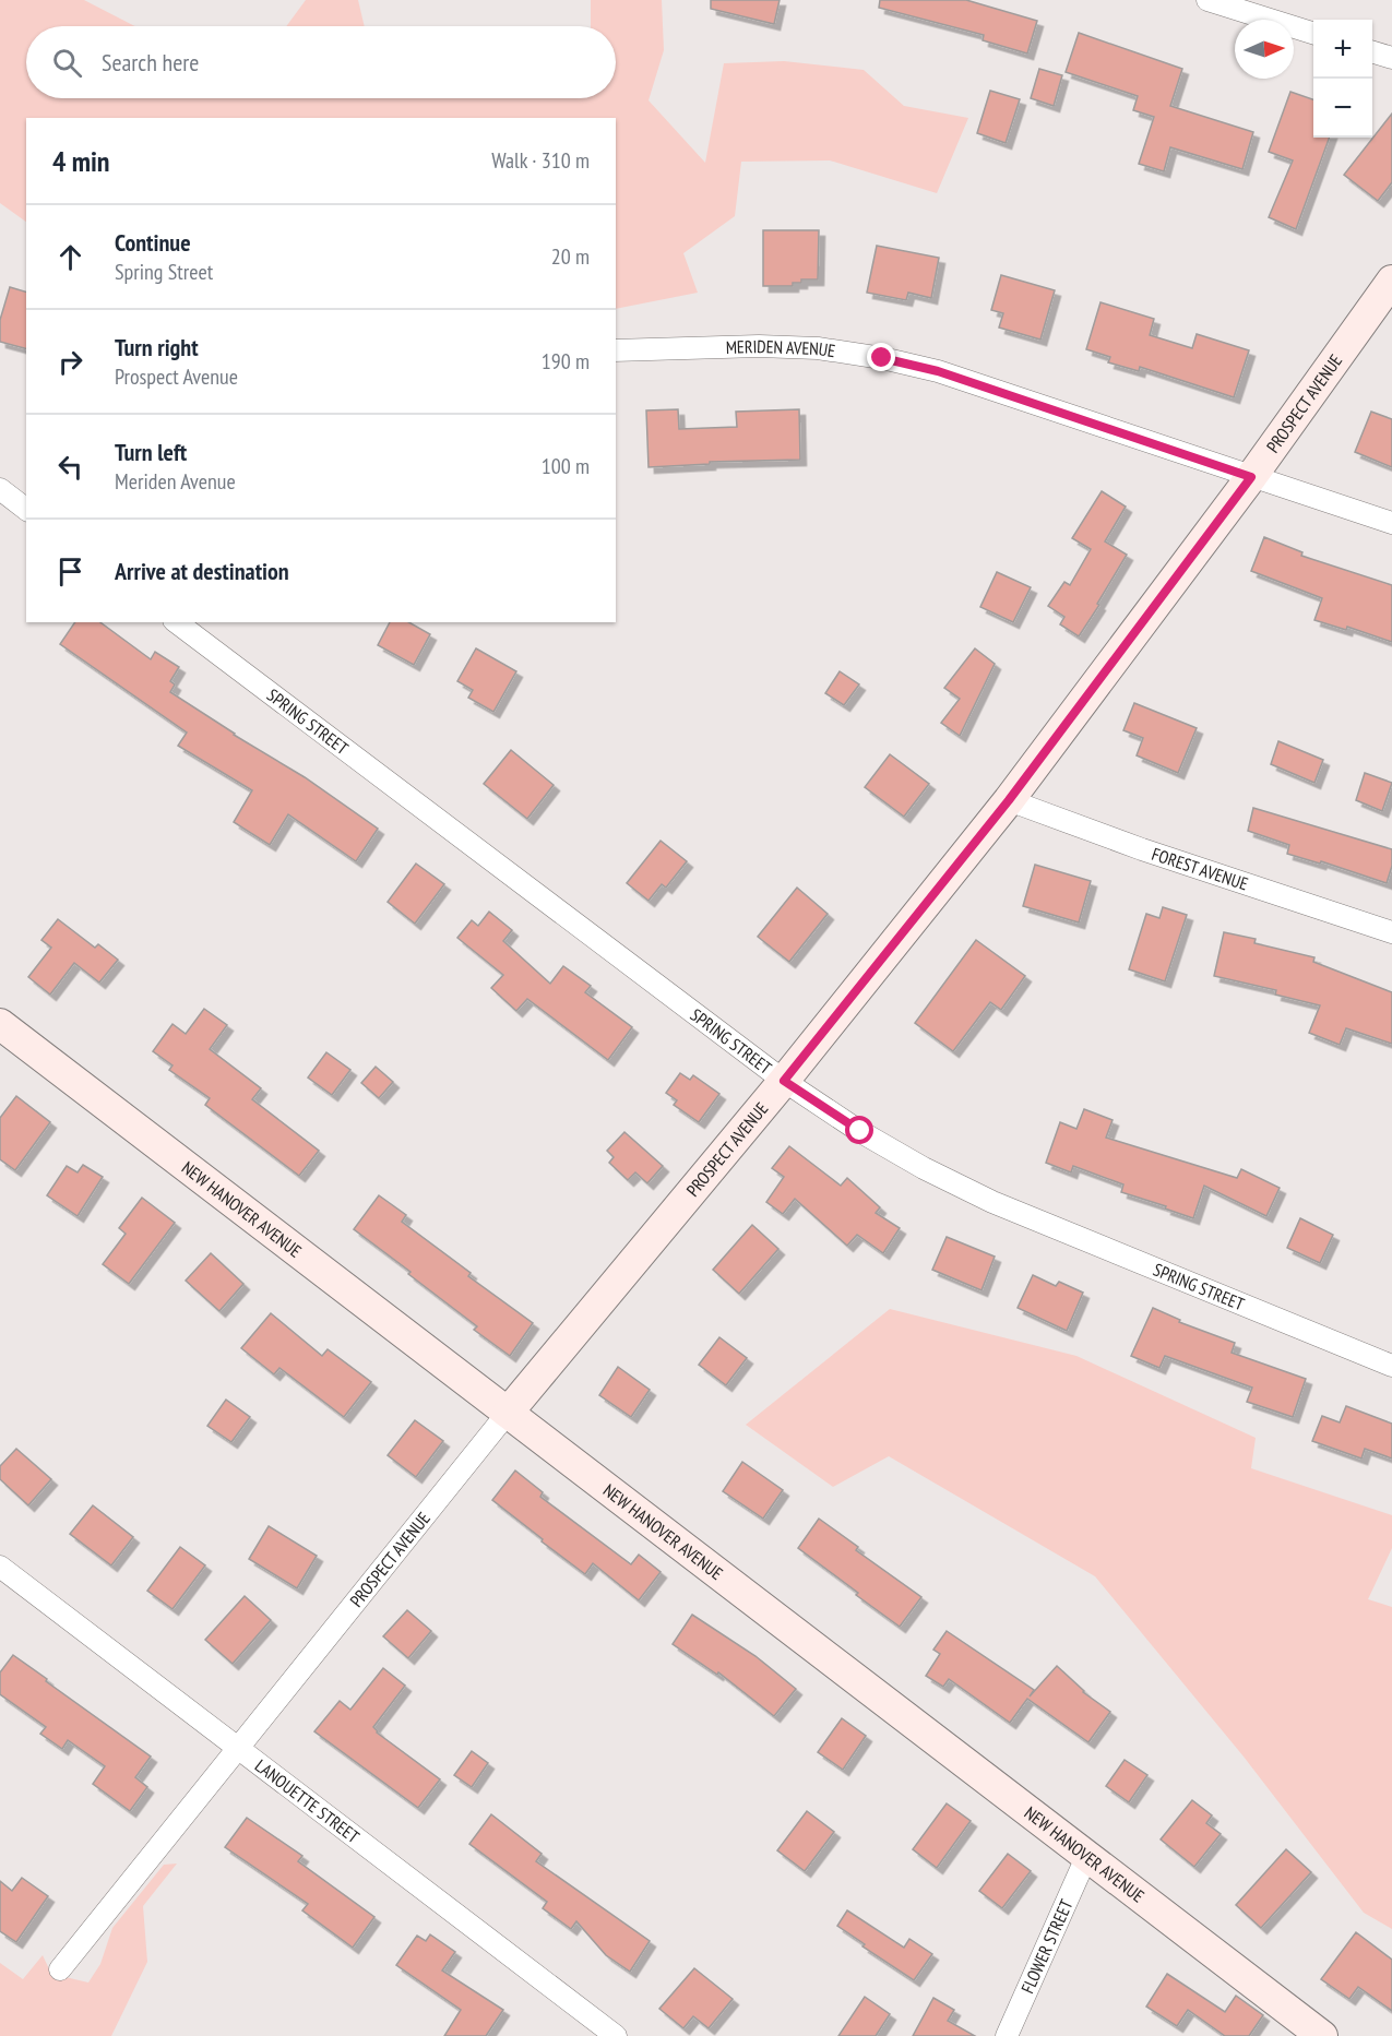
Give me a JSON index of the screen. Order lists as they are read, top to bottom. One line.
{"streets":{"main road":["PROSPECT AVENUE","NEW HANOVER AVENUE"],"street":["MERIDEN AVENUE","SPRING STREET","FOREST AVENUE","LANOUETTE STREET","FLOWER STREET"]},"crossings":[["MERIDEN AVENUE","PROSPECT AVENUE"],["PROSPECT AVENUE","SPRING STREET"],["PROSPECT AVENUE","FOREST AVENUE"],["PROSPECT AVENUE","NEW HANOVER AVENUE"],["PROSPECT AVENUE","LANOUETTE STREET"],["NEW HANOVER AVENUE","FLOWER STREET"]],"north":"right","page":{"map_buttons":["+","−"],"search":"Search here","heading":["4 min","Walk · 310 m"],"list":[["Continue","Spring Street","20 m"],["Turn right","Prospect Avenue","190 m"],["Turn left","Meriden Avenue","100 m"],"Arrive at destination"]}}
